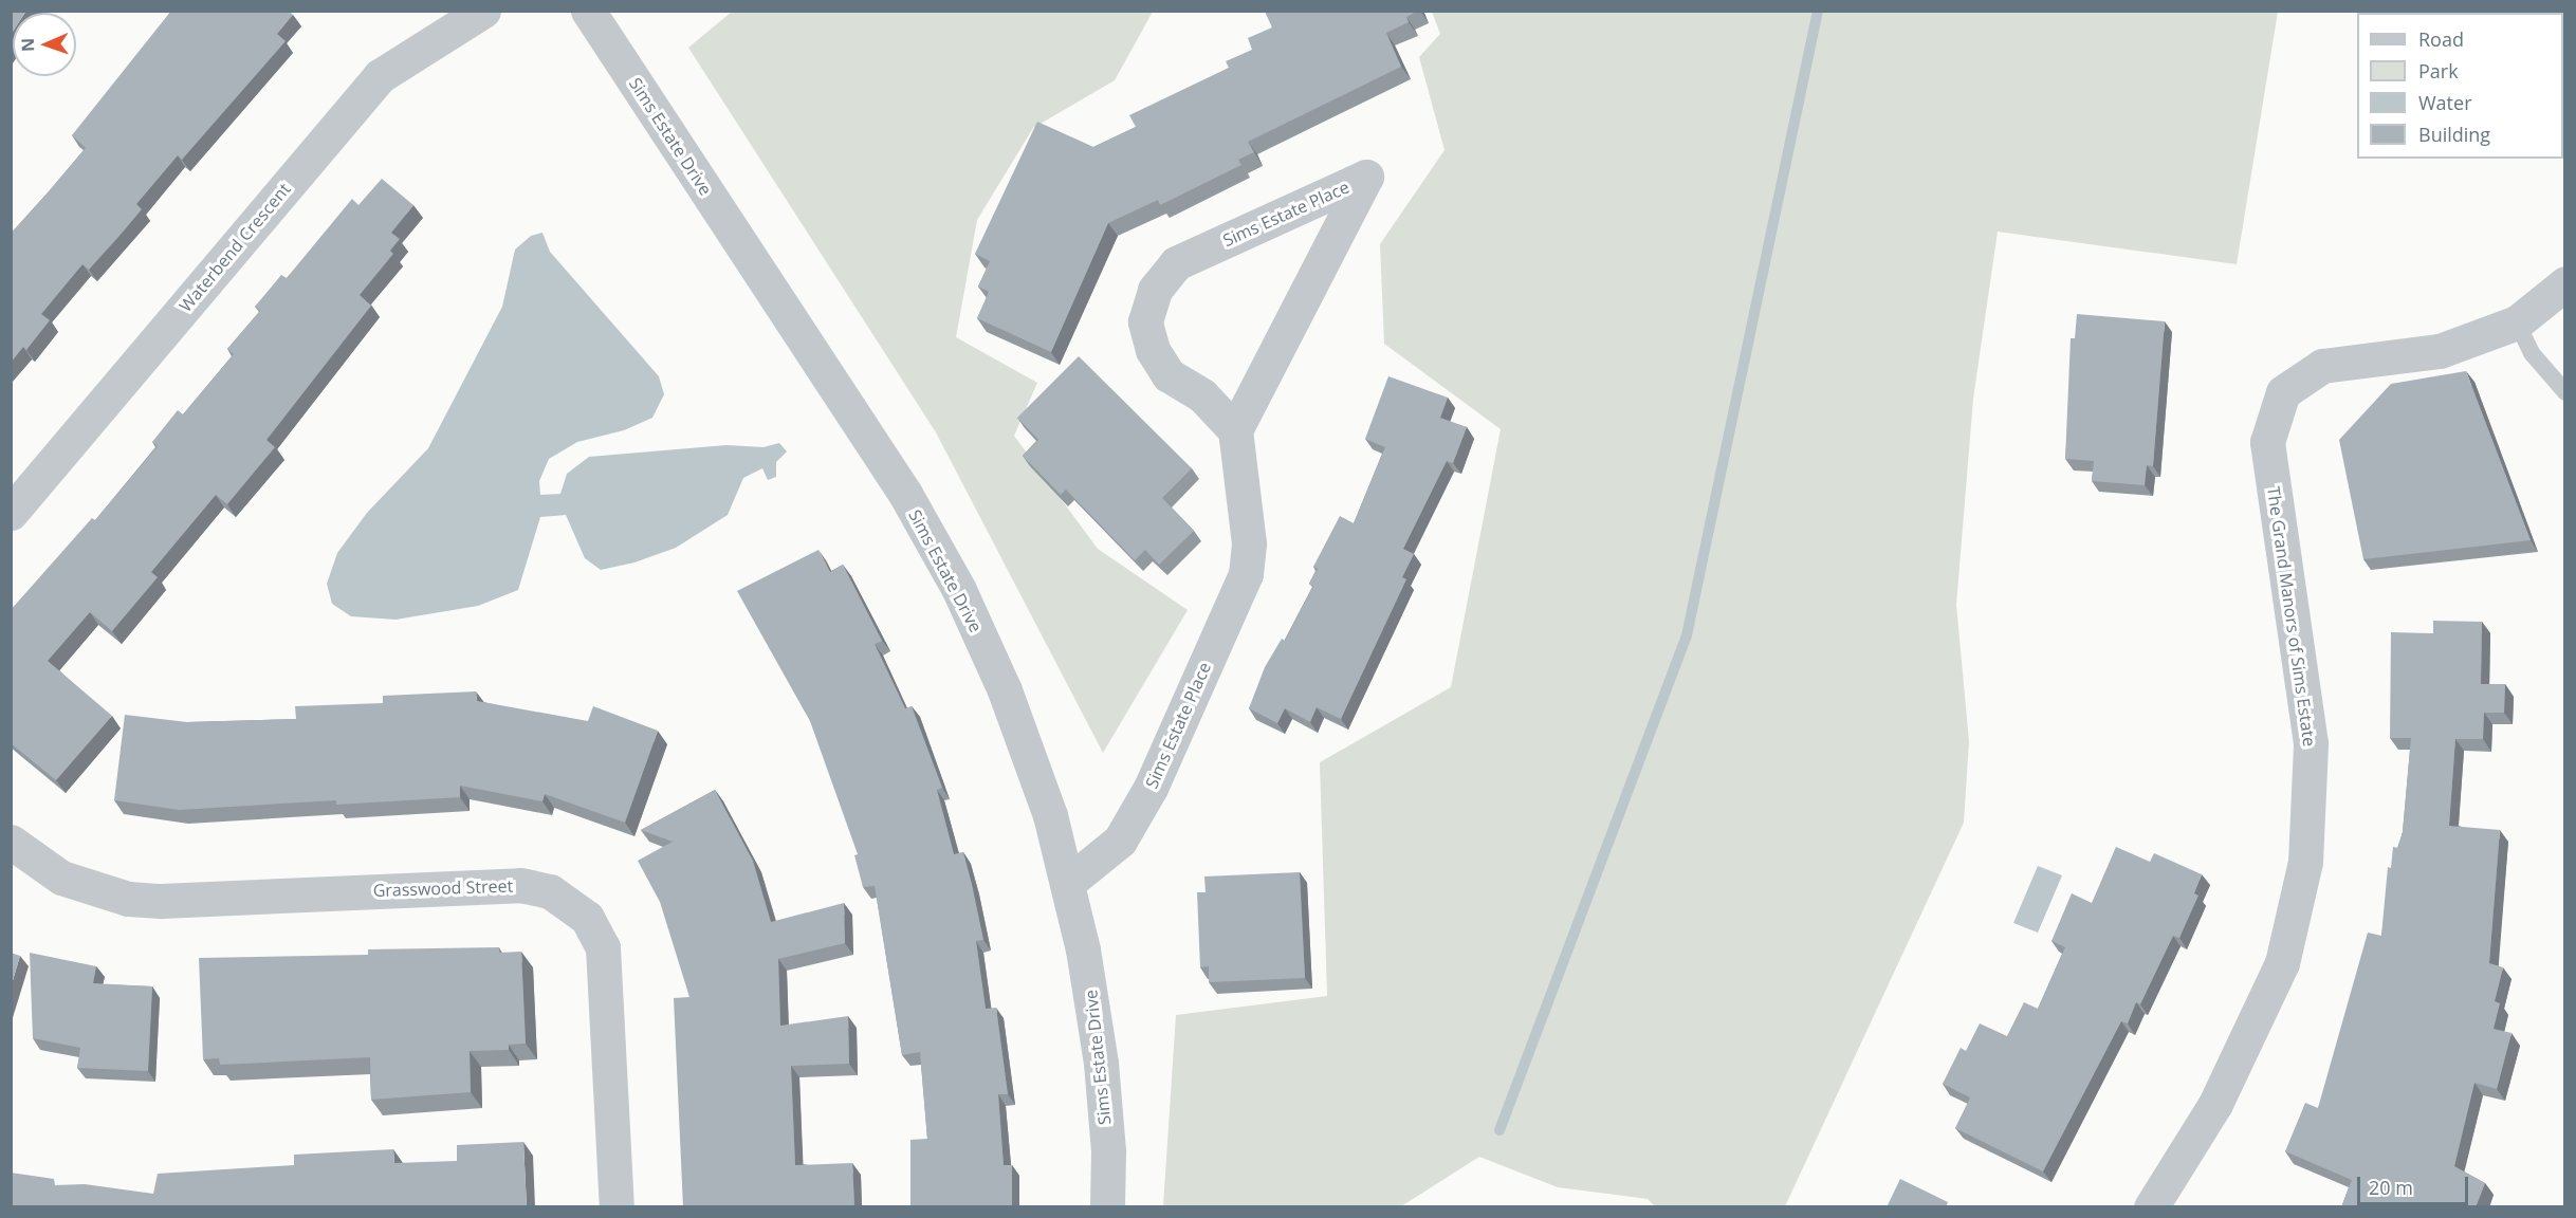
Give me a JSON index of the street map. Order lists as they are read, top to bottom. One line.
{"streets":{"street":["Sims Estate Drive","Sims Estate Place","Waterbend Crescent","The Grand Manors of Sims Estate","Grasswood Street"]},"crossings":[["Sims Estate Drive","Sims Estate Place"]],"legend":["Road","Park","Water","Building"],"scale_bar":"20 m","north":"left"}
